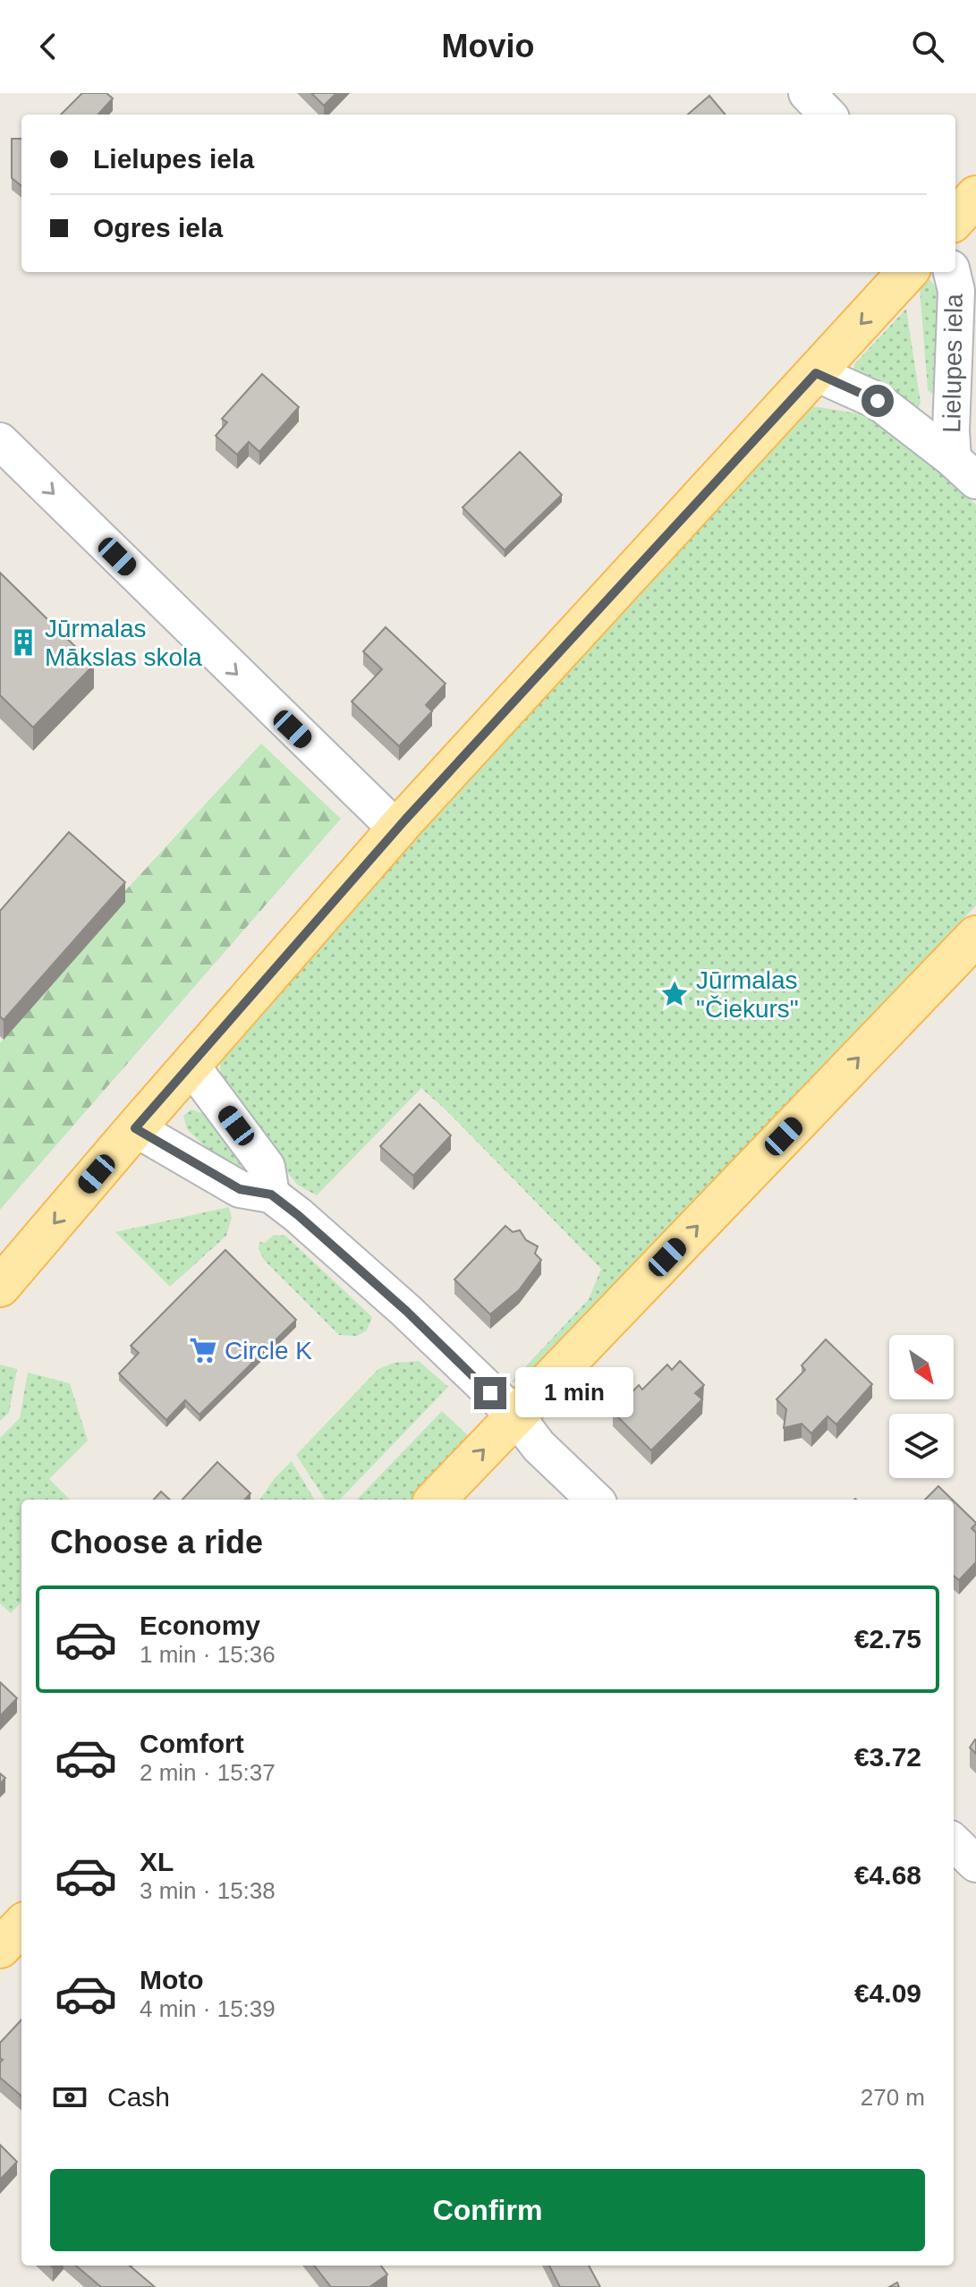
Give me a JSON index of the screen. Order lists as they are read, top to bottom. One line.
{"streets":{"street":["Lielupes iela"]},"places":{"building":["Jūrmalas Mākslas skola"],"place":["Jūrmalas \"Čiekurs\""],"supermarket":["Circle K"]},"north":"bottom right","page":{"header":"Movio","banner":["Lielupes iela","Ogres iela"],"bubble":"1 min","heading":"Choose a ride","list":[{"name":"Economy","note":"1 min · 15:36","value":"€2.75"},{"name":"Comfort","note":"2 min · 15:37","value":"€3.72"},{"name":"XL","note":"3 min · 15:38","value":"€4.68"},{"name":"Moto","note":"4 min · 15:39","value":"€4.09"}],"pay":["Cash","270 m"],"buttons":"Confirm"}}
